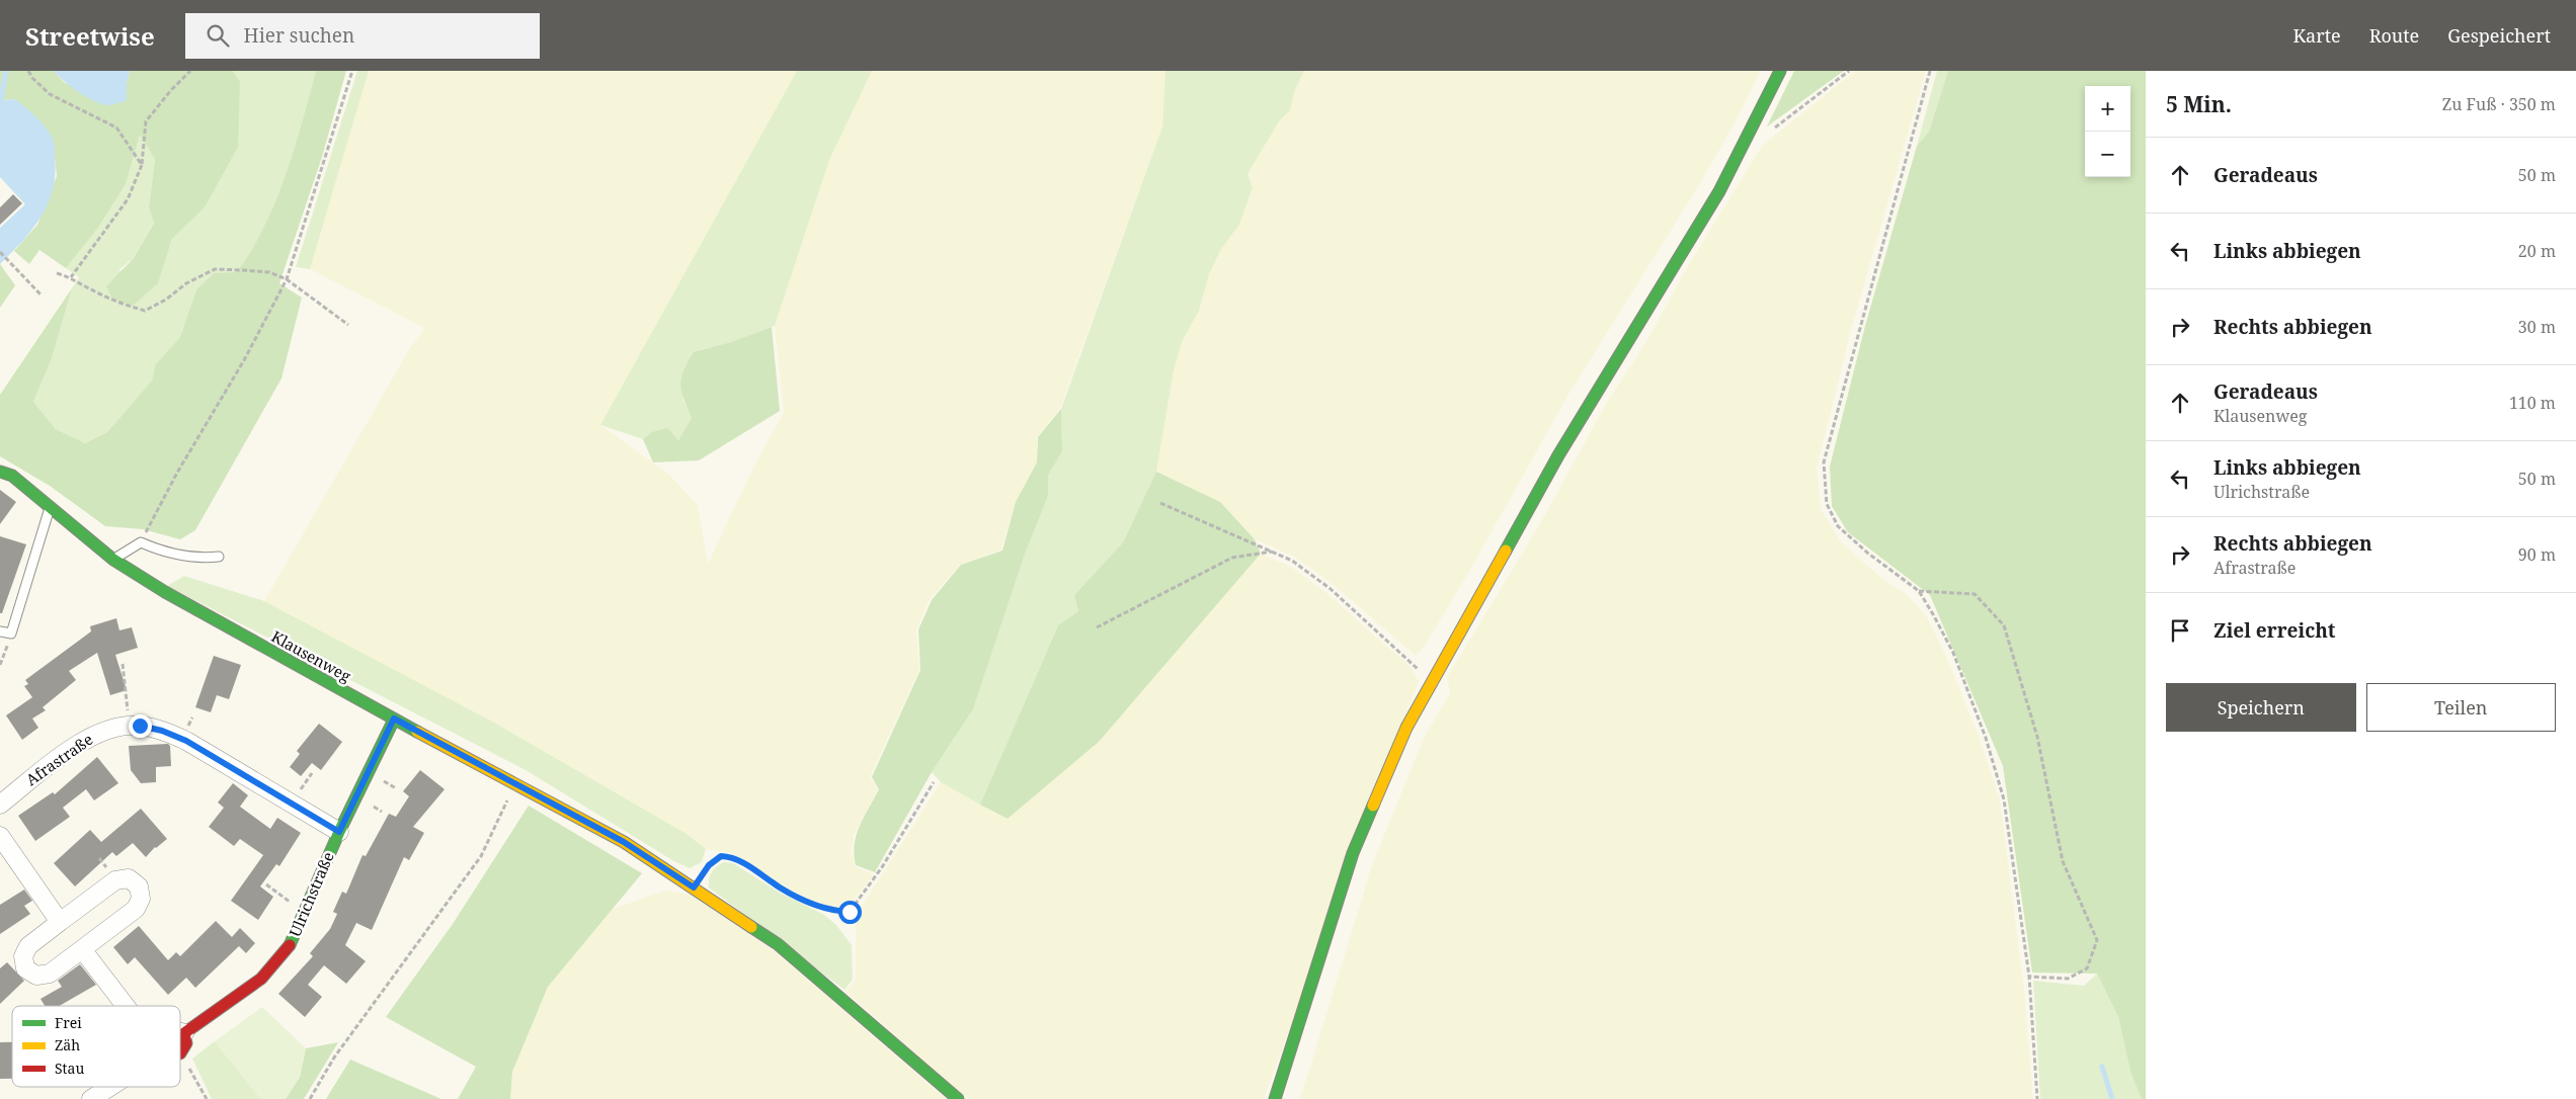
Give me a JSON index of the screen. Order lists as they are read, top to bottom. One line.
{"streets":{"street":["Klausenweg","Afrastraße","Ulrichstraße"]},"crossings":[["Klausenweg","Ulrichstraße"],["Afrastraße","Ulrichstraße"]],"legend":["Frei","Zäh","Stau"],"page":{"header":"Streetwise","search":"Hier suchen","nav":["Karte","Route","Gespeichert"],"heading":["5 Min.","Zu Fuß · 350 m"],"map_buttons":["+","−"],"list":[["Geradeaus","50 m"],["Links abbiegen","20 m"],["Rechts abbiegen","30 m"],["Geradeaus","Klausenweg","110 m"],["Links abbiegen","Ulrichstraße","50 m"],["Rechts abbiegen","Afrastraße","90 m"],"Ziel erreicht"],"buttons":["Speichern","Teilen"]}}
